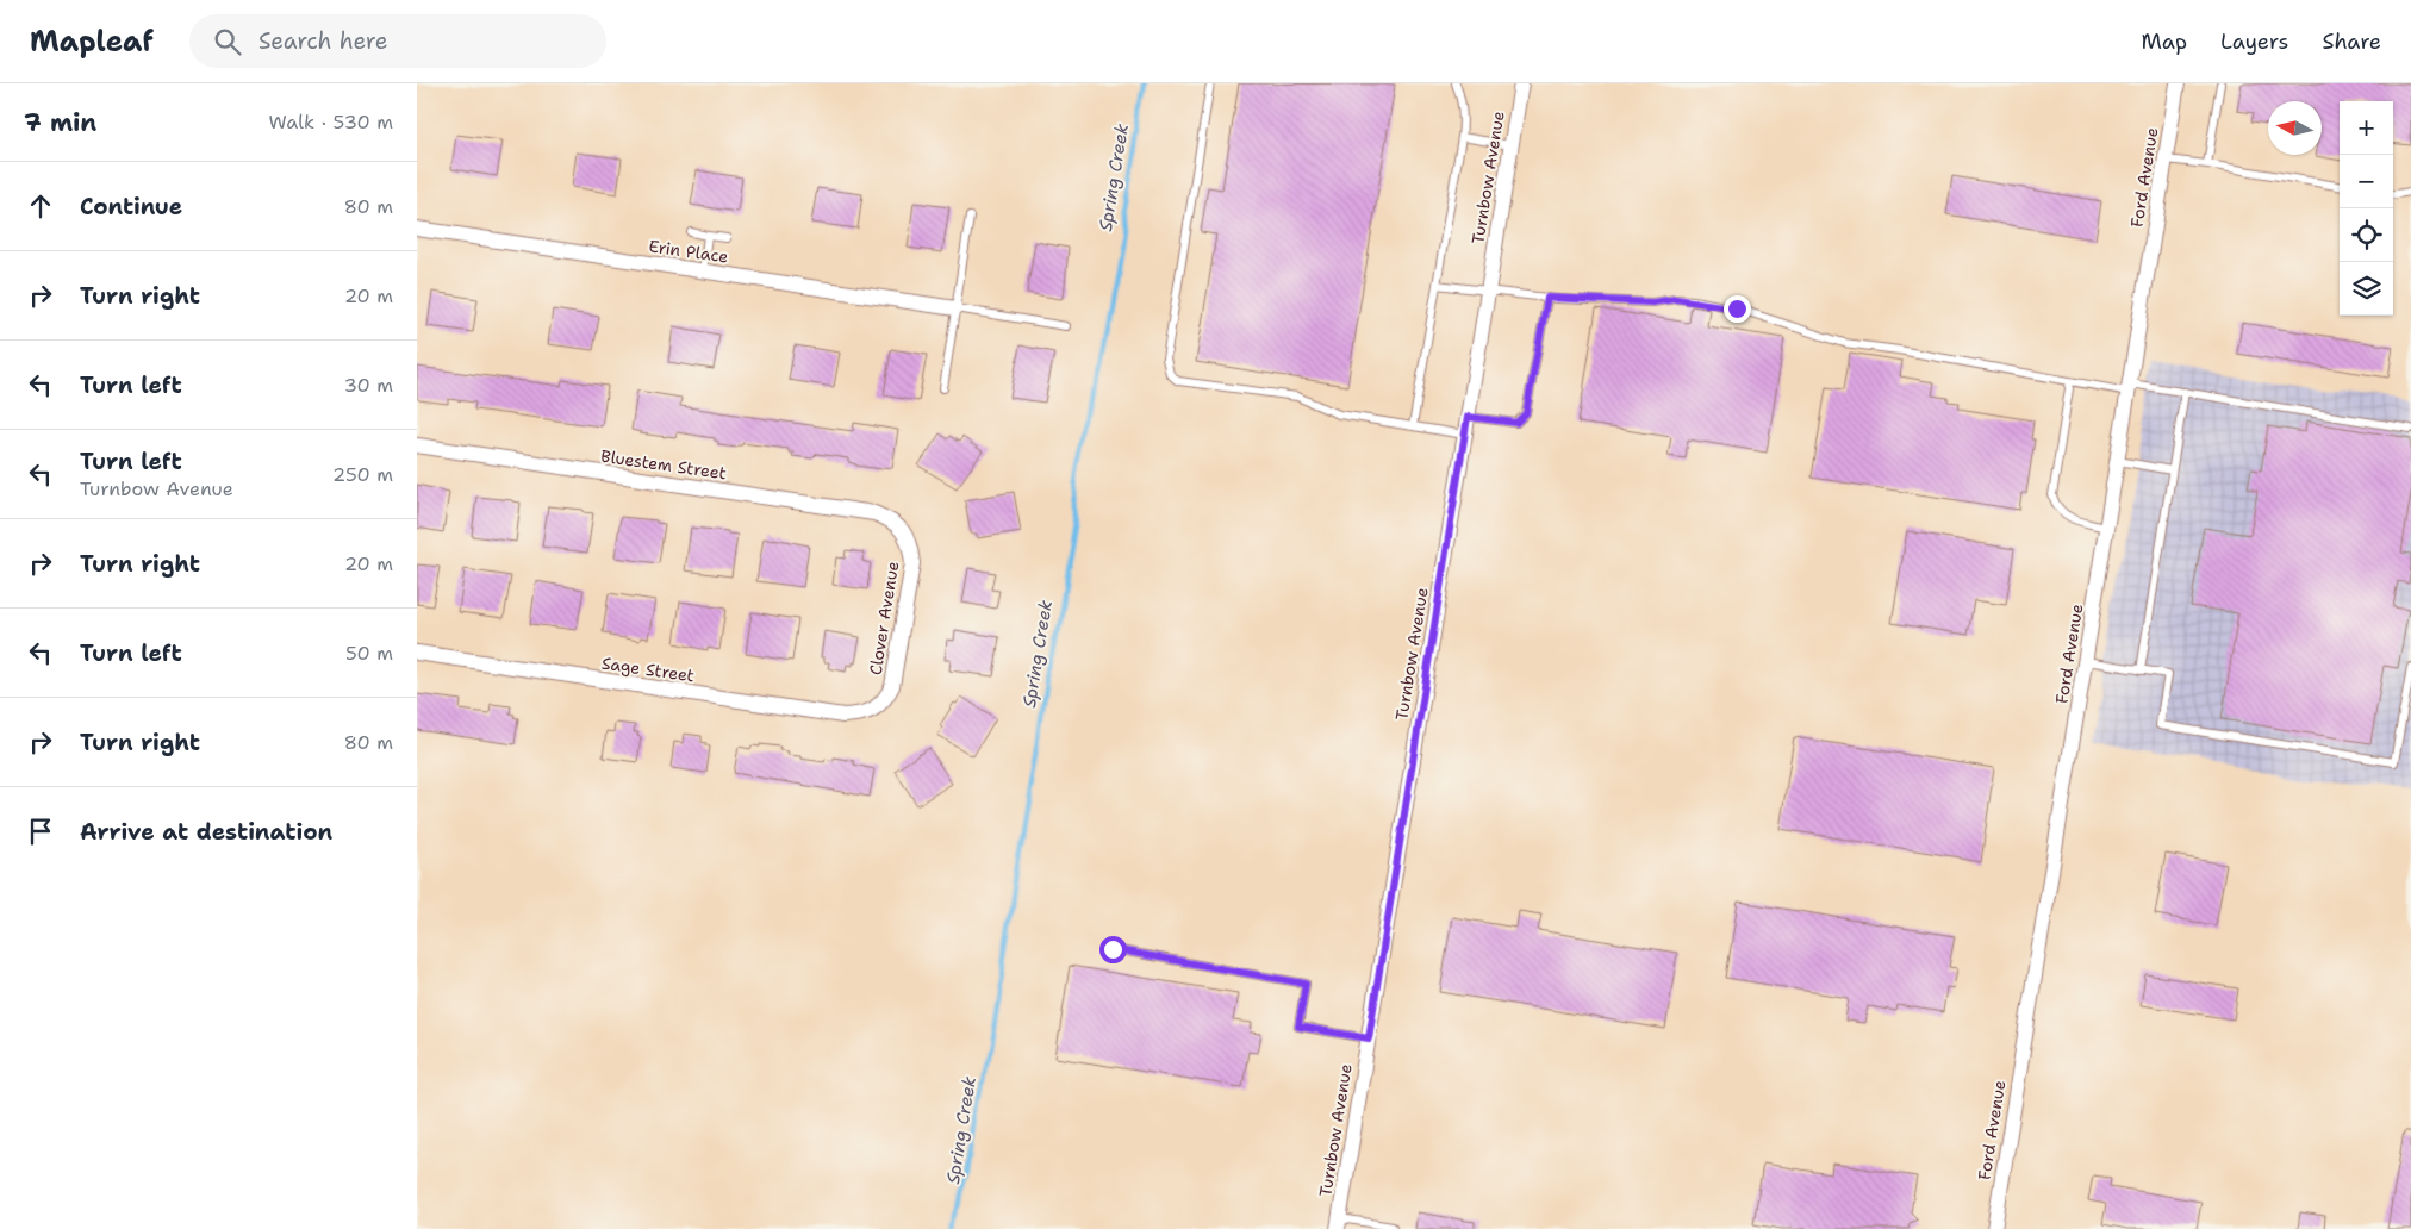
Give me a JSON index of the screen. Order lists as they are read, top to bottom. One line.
{"streets":{"street":["Turnbow Avenue","Ford Avenue","Erin Place","Bluestem Street","Clover Avenue","Sage Street"]},"crossings":[["Bluestem Street","Clover Avenue"],["Clover Avenue","Sage Street"]],"water":["Spring Creek"],"north":"left","page":{"header":"Mapleaf","search":"Search here","nav":["Map","Layers","Share"],"heading":["7 min","Walk · 530 m"],"map_buttons":["+","−"],"list":[["Continue","80 m"],["Turn right","20 m"],["Turn left","30 m"],["Turn left","Turnbow Avenue","250 m"],["Turn right","20 m"],["Turn left","50 m"],["Turn right","80 m"],"Arrive at destination"]}}
